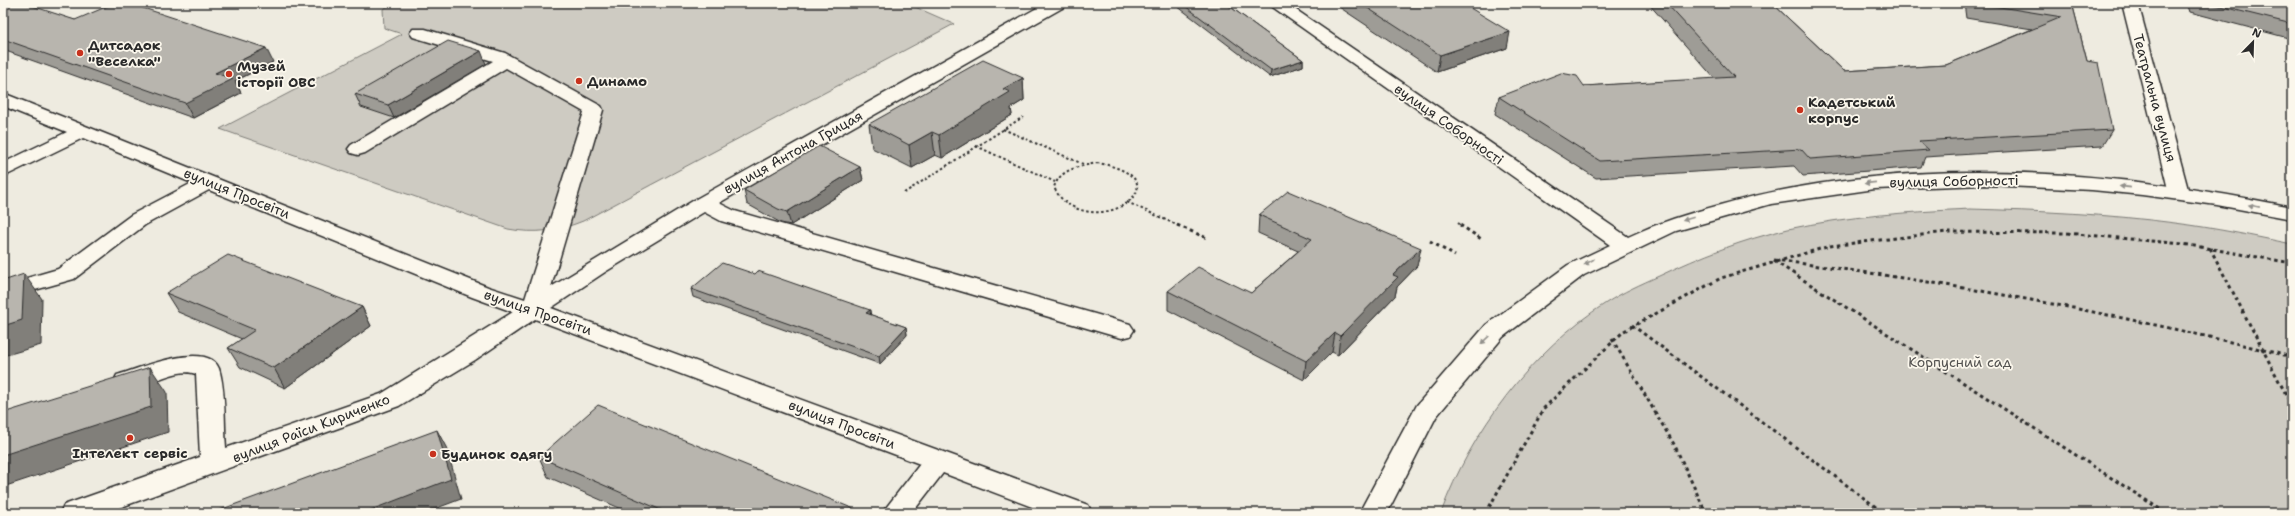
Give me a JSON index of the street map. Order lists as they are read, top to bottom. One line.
{"streets":{"street":["Театральна вулиця","вулиця Соборності","вулиця Антона Грицая","вулиця Просвіти","вулиця Раїси Кириченко"]},"crossings":[["Театральна вулиця","вулиця Соборності"],["вулиця Антона Грицая","вулиця Просвіти"],["вулиця Антона Грицая","вулиця Раїси Кириченко"],["вулиця Просвіти","вулиця Раїси Кириченко"]],"one_way":["вулиця Соборності"],"parks":["Корпусний сад"],"places":["Дитсадок \"Веселка\"","Музей історії ОВС","Динамо","Кадетський корпус","Інтелект сервіс","Будинок одягу"],"north":"top right"}
